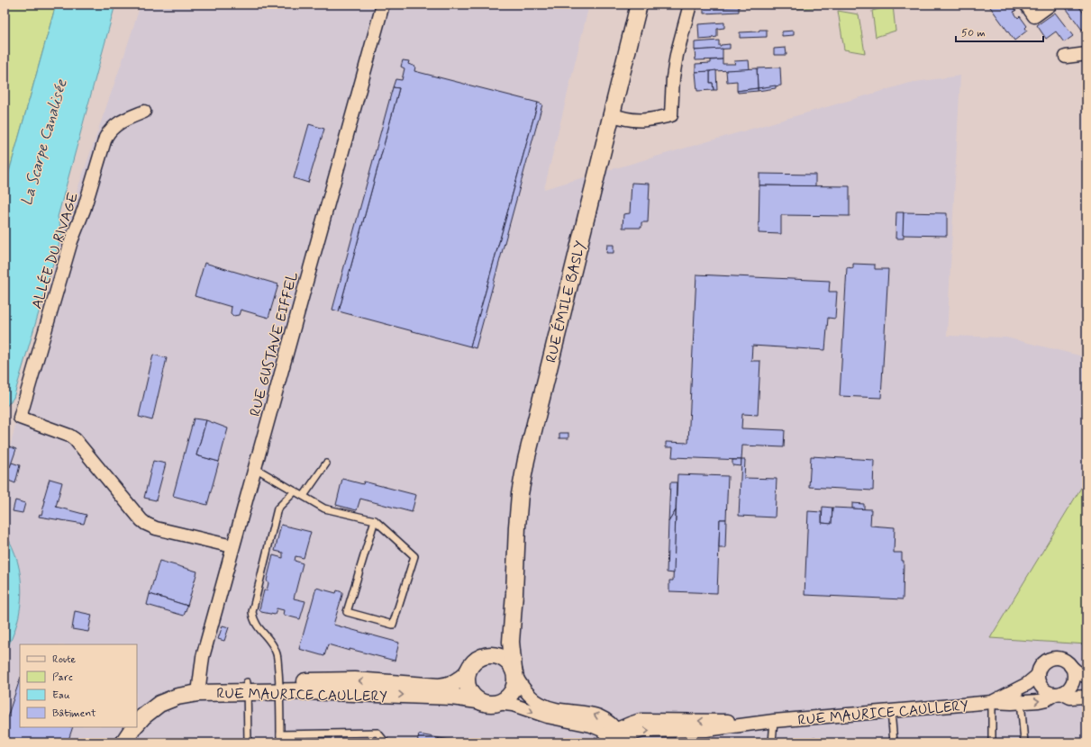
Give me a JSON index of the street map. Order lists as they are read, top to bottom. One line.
{"streets":{"street":["ALLÉE DU RIVAGE","RUE ÉMILE BASLY","RUE GUSTAVE EIFFEL","RUE MAURICE CAULLERY"]},"crossings":[["ALLÉE DU RIVAGE","RUE GUSTAVE EIFFEL"],["RUE ÉMILE BASLY","RUE MAURICE CAULLERY"],["RUE GUSTAVE EIFFEL","RUE MAURICE CAULLERY"]],"water":["La Scarpe Canalisée"],"legend":["Route","Parc","Eau","Bâtiment"],"scale_bar":"50 m"}
